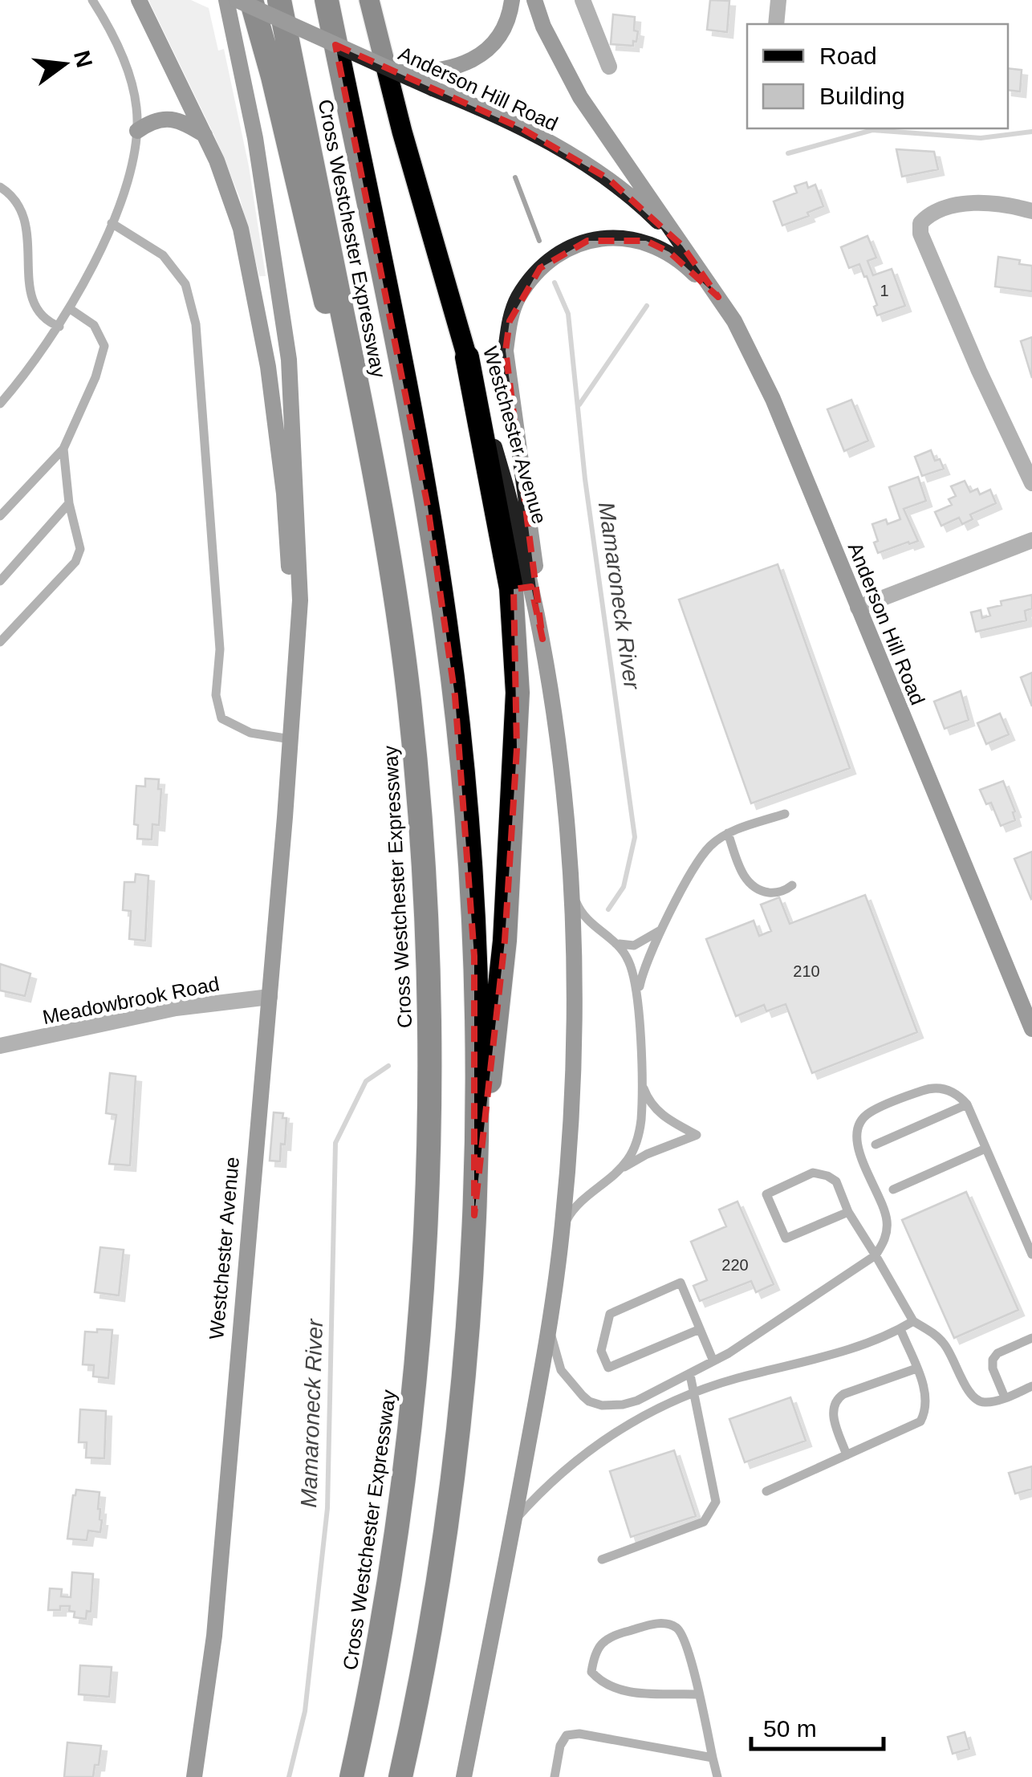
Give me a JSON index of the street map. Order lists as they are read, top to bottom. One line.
{"streets":{"highway":["Cross Westchester Expressway"],"main road":["Anderson Hill Road","Westchester Avenue"],"street":["Meadowbrook Road"]},"crossings":[["Westchester Avenue","Meadowbrook Road"]],"water":["Mamaroneck River"],"house_numbers":["1","210","220"],"legend":["Road","Building"],"scale_bar":"50 m","north":"right"}
